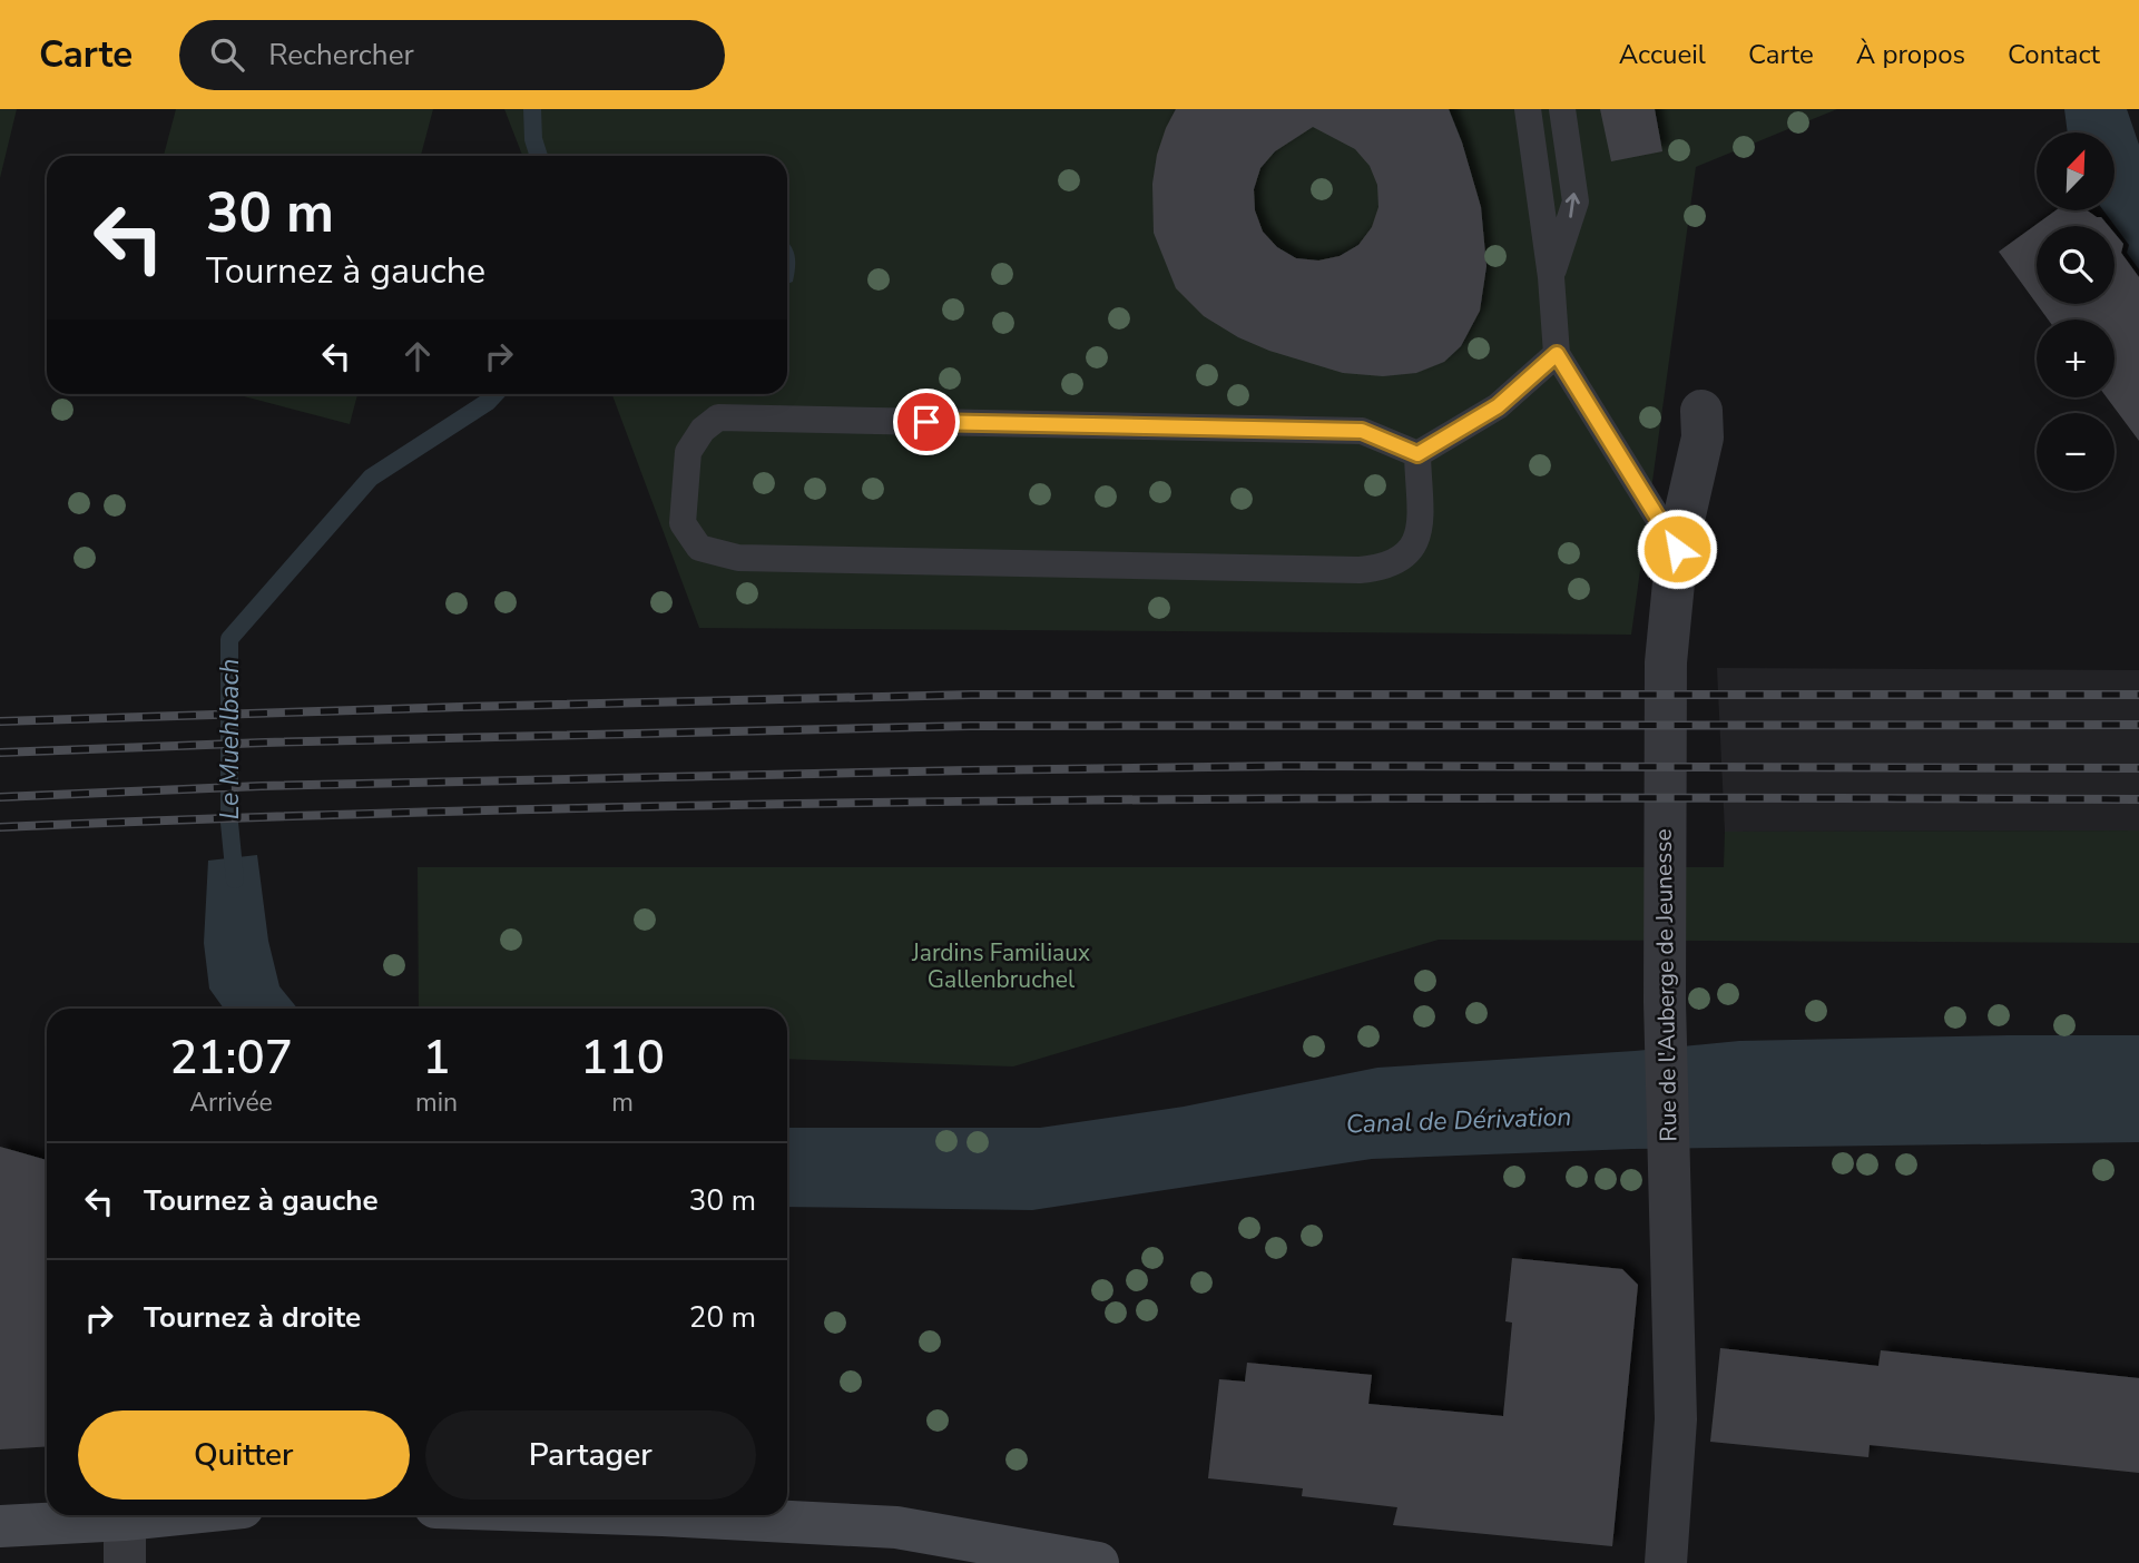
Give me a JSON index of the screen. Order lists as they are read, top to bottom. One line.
{"streets":{"street":["Rue de l'Auberge de Jeunesse"]},"water":["Le Muehlbach","Canal de Dérivation"],"parks":["Jardins Familiaux Gallenbruchel"],"north":"top right","page":{"header":"Carte","search":"Rechercher","nav":["Accueil","Carte","À propos","Contact"],"map_buttons":["+","−"],"turn":["30 m","Tournez à gauche"],"eta":["21:07","Arrivée","1","min","110","m"],"list":[{"name":"Tournez à gauche","value":"30 m"},{"name":"Tournez à droite","value":"20 m"}],"buttons":["Quitter","Partager"]}}
